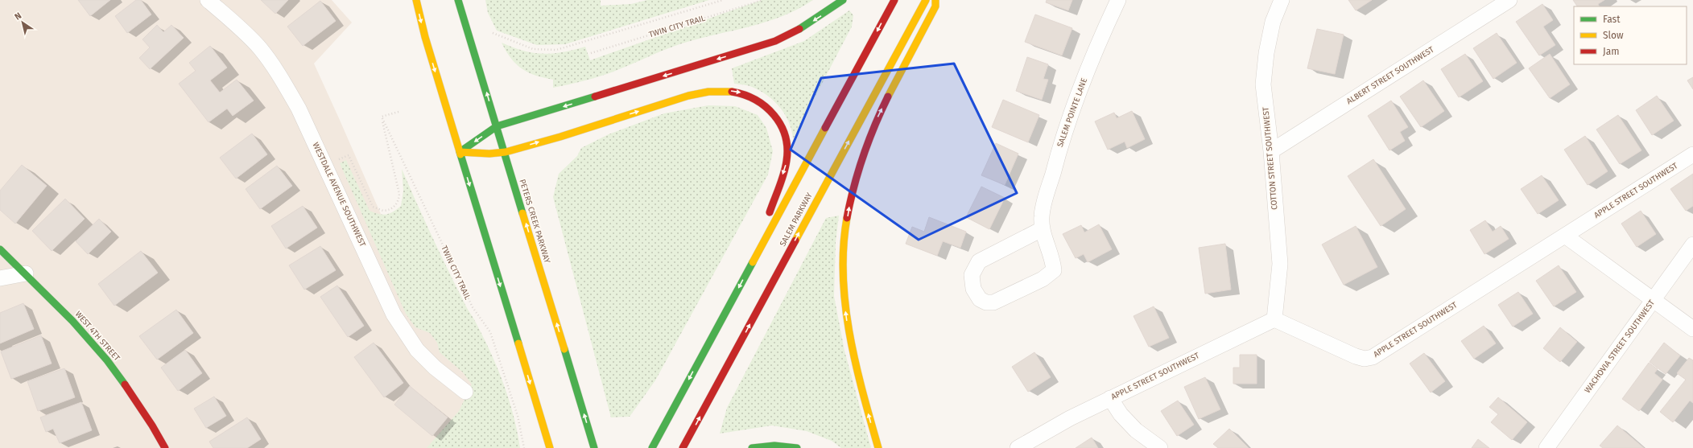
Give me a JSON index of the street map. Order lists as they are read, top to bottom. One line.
{"streets":{"main road":["SALEM PARKWAY","PETERS CREEK PARKWAY","WEST 4TH STREET"],"street":["ALBERT STREET SOUTHWEST","SALEM POINTE LANE","COTTON STREET SOUTHWEST","APPLE STREET SOUTHWEST","WESTDALE AVENUE SOUTHWEST","WACHOVIA STREET SOUTHWEST"],"path":["TWIN CITY TRAIL"]},"crossings":[["ALBERT STREET SOUTHWEST","COTTON STREET SOUTHWEST"],["COTTON STREET SOUTHWEST","APPLE STREET SOUTHWEST"]],"legend":["Fast","Slow","Jam"],"north":"top left"}
